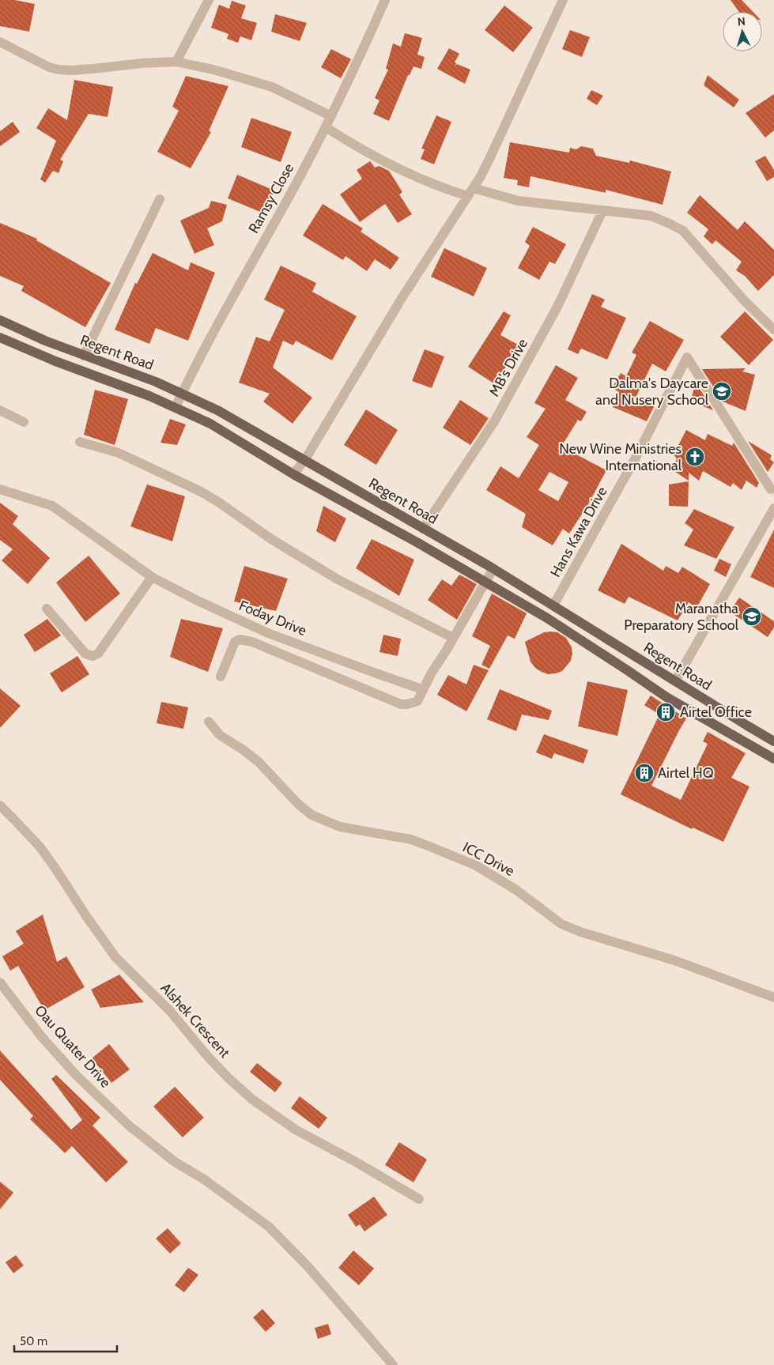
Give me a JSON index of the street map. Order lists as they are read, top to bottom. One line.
{"streets":{"main road":["Regent Road"],"street":["Ramsy Close","MB's Drive","Hans Kawa Drive","Foday Drive","ICC Drive","Alshek Crescent","Oau Quater Drive"]},"crossings":[["Ramsy Close","Regent Road"],["Regent Road","MB's Drive"],["Regent Road","Hans Kawa Drive"]],"places":{"school or university":["Dalma's Daycare and Nusery School","Maranatha Preparatory School"],"church":["New Wine Ministries International"],"building":["Airtel Office","Airtel HQ"]},"scale_bar":"50 m","north":"top"}
